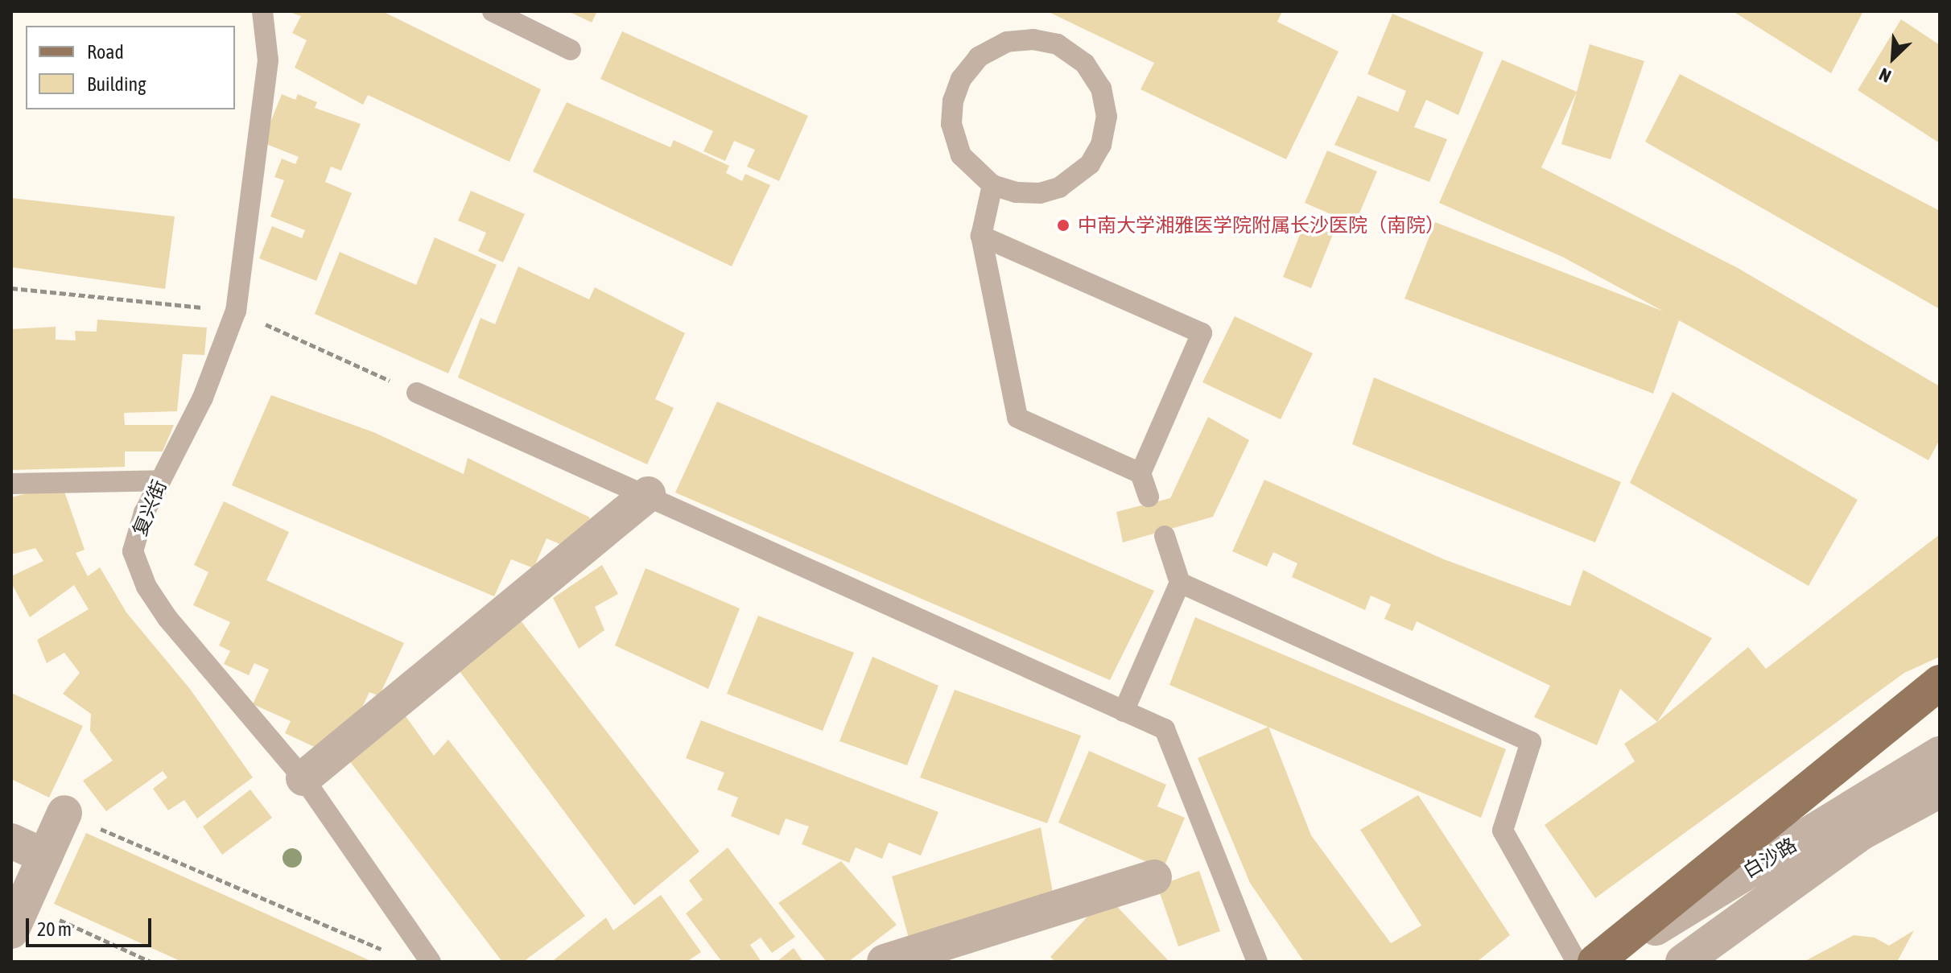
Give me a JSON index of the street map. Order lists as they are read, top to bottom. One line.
{"streets":{"street":["白沙路"],"lane":["复兴街"]},"places":["中南大学湘雅医学院附属长沙医院（南院）"],"legend":["Road","Building"],"scale_bar":"20 m","north":"bottom left"}
